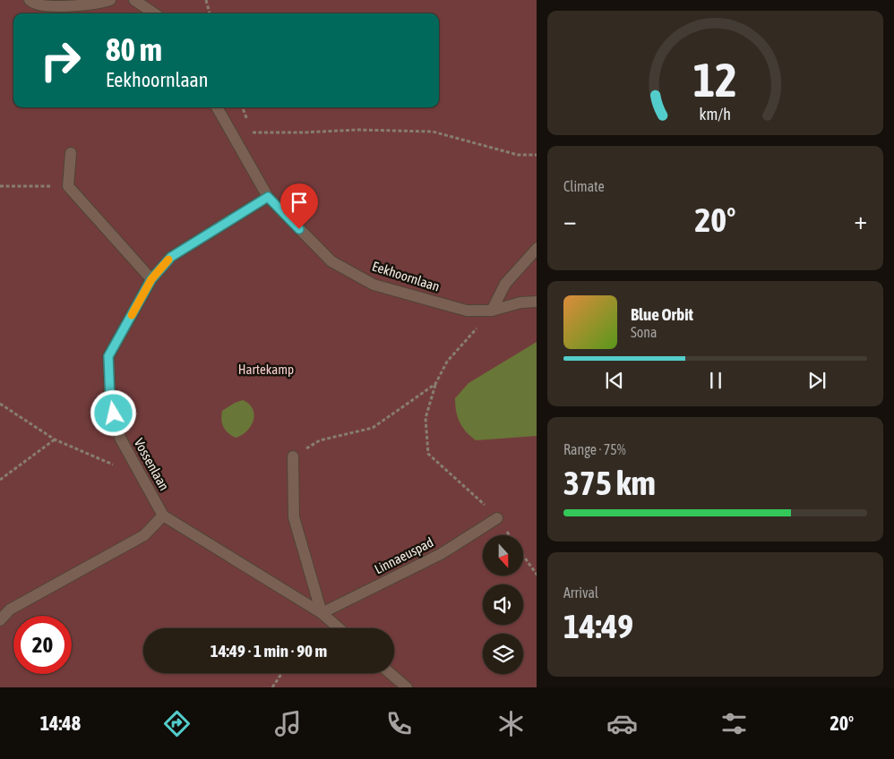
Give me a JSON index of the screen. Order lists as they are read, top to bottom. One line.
{"streets":{"lane":["Eekhoornlaan","Vossenlaan","Linnaeuspad"]},"crossings":[["Eekhoornlaan","Vossenlaan"]],"parks":["Hartekamp"],"north":"bottom","page":{"turn":["80 m","Eekhoornlaan"],"tile":["Climate",["Range · 75%","375 km"],["Arrival","14:49"]],"heat":["−","20°","+"],"song":["Blue Orbit","Sona"],"limit":"20","trip":"14:49 · 1 min · 90 m","tabs":["14:48","20°"],"gauge":["12","km/h"]}}
